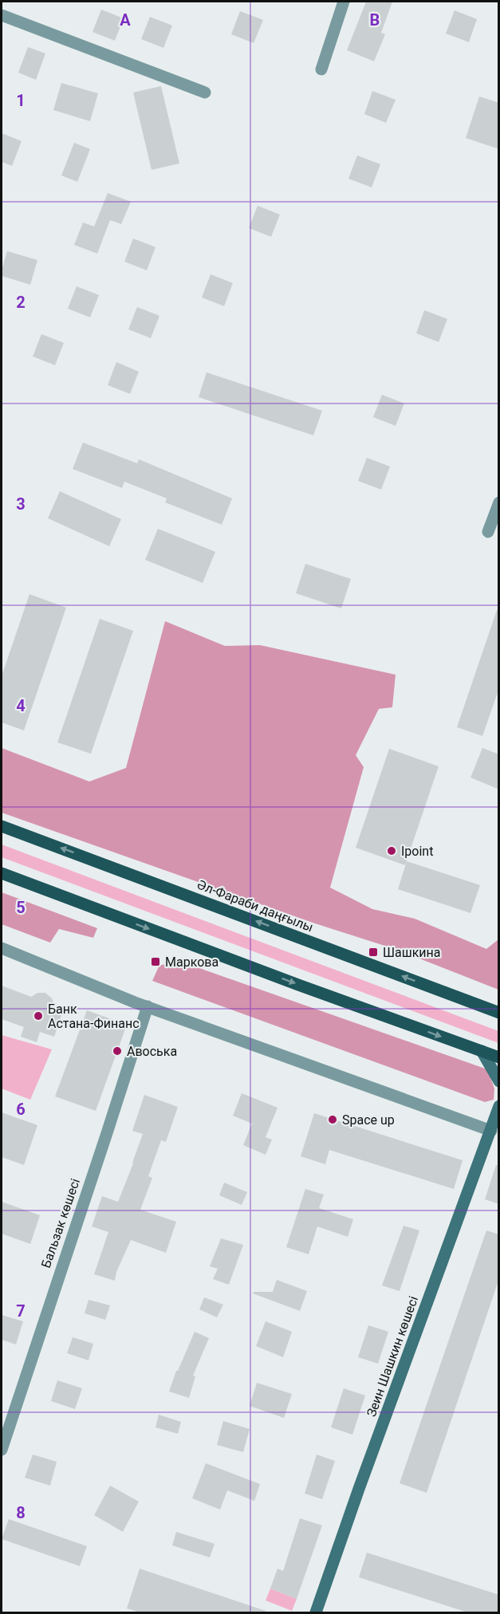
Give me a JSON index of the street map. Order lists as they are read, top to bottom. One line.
{"streets":{"main road":["Әл-Фараби даңғылы"],"street":["Бальзак көшесі","Зеин Шашкин көшесі"]},"places":{"other":["Ipoint","Банк Астана-Финанс","Авоська","Space up"],"transit":["Шашкина","Маркова"]},"grid":{"columns":["A","B"],"rows":["1","2","3","4","5","6","7","8"]}}
